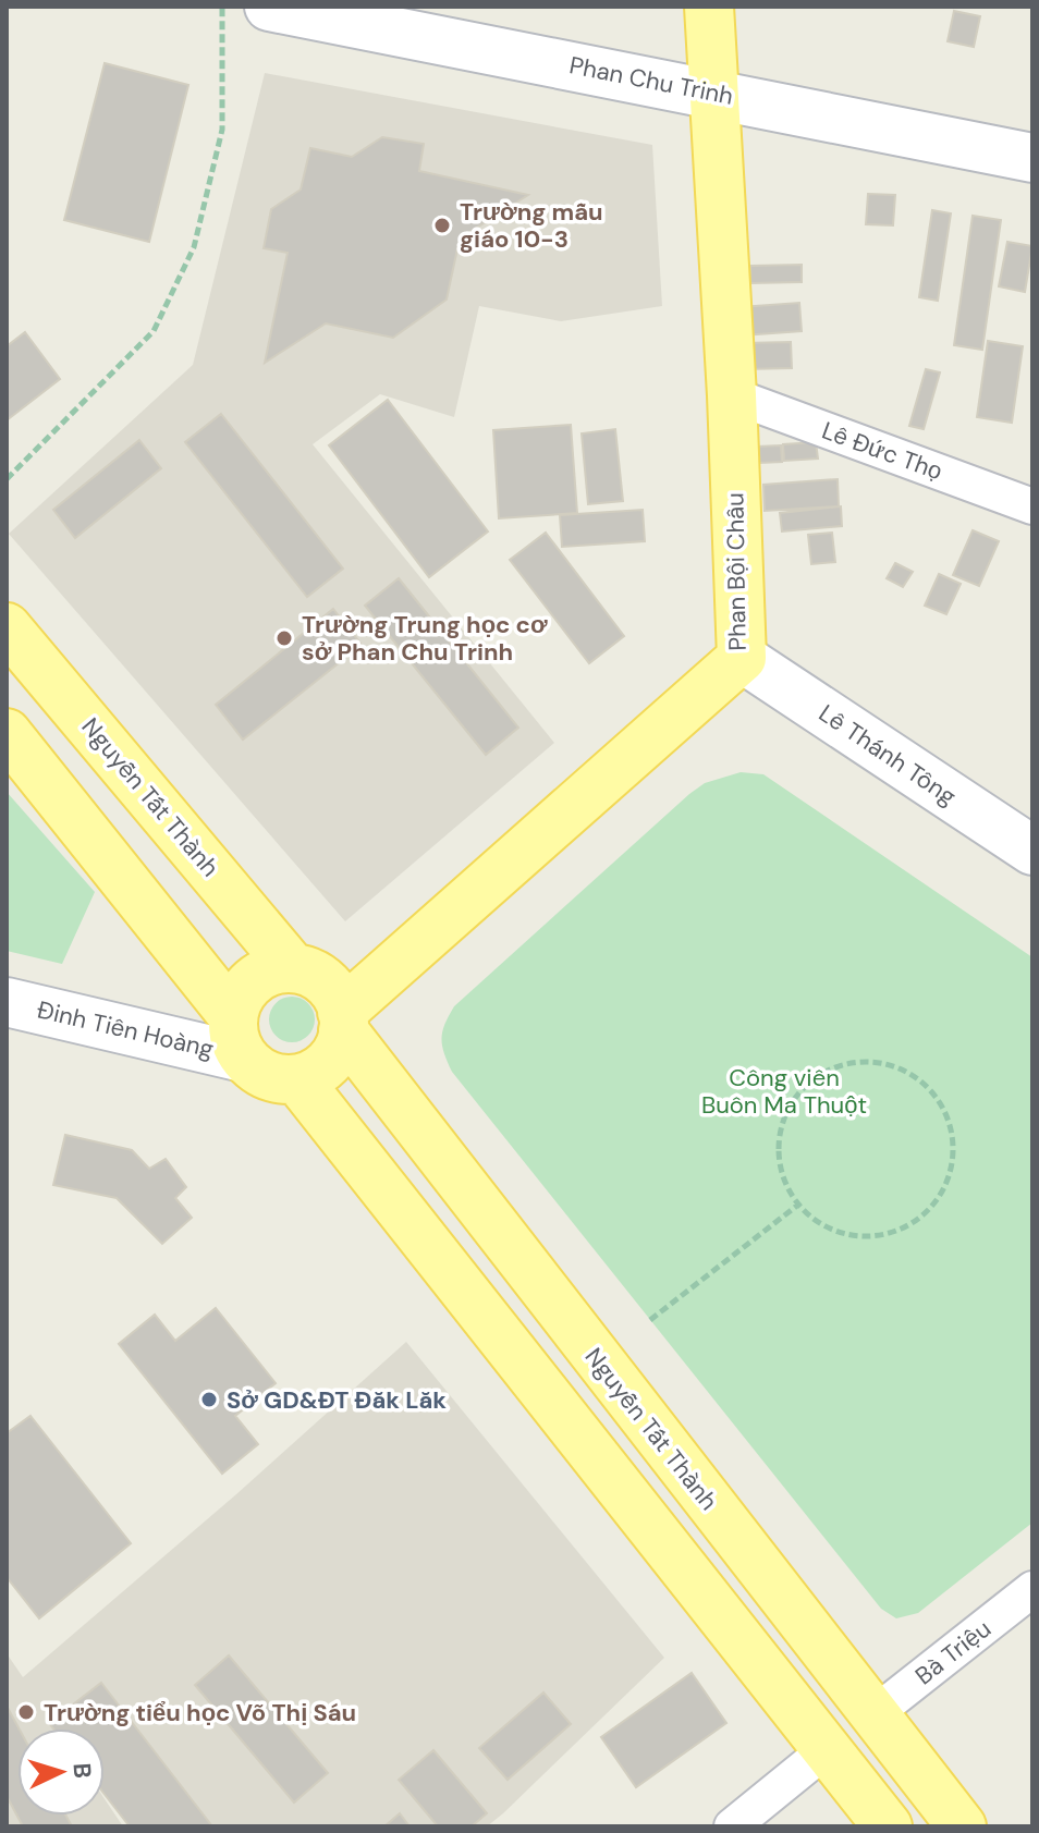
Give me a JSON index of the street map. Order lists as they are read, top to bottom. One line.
{"streets":{"main road":["Phan Chu Trinh","Phan Bội Châu","Lê Thánh Tông","Nguyễn Tất Thành","Đinh Tiên Hoàng"],"street":["Lê Đức Thọ","Bà Triệu"]},"crossings":[["Phan Chu Trinh","Phan Bội Châu"],["Lê Đức Thọ","Phan Bội Châu"],["Phan Bội Châu","Lê Thánh Tông"],["Phan Bội Châu","Nguyễn Tất Thành"],["Phan Bội Châu","Đinh Tiên Hoàng"],["Nguyễn Tất Thành","Đinh Tiên Hoàng"],["Nguyễn Tất Thành","Bà Triệu"]],"parks":["Công viên Buôn Ma Thuột"],"places":["Trường mẫu giáo 10-3","Trường Trung học cơ sở Phan Chu Trinh","Sở GD&ĐT Đăk Lăk","Trường tiểu học Võ Thị Sáu"],"north":"right"}
